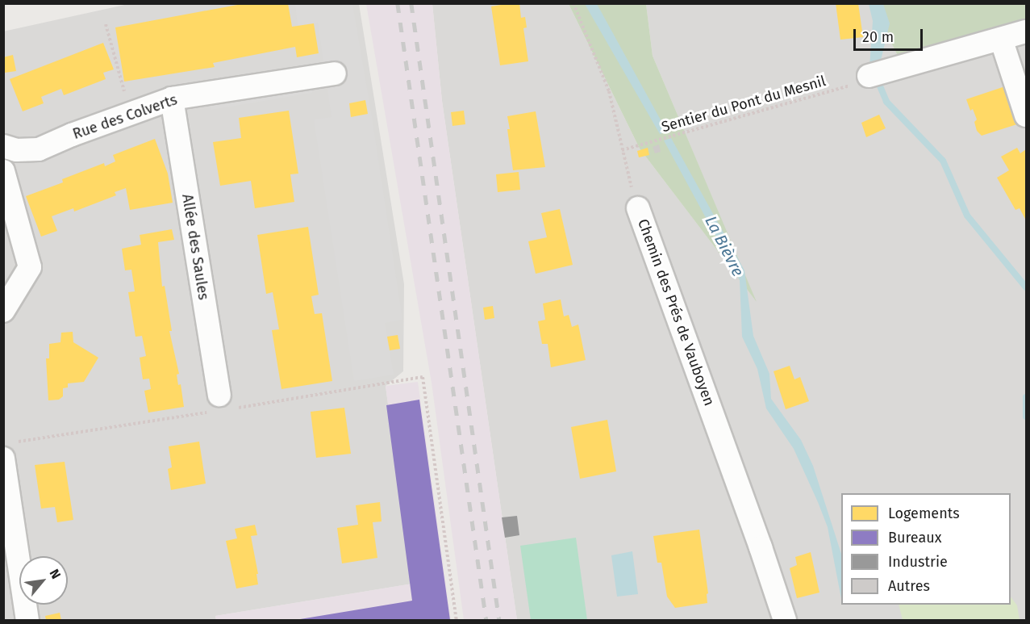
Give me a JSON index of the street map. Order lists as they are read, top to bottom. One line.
{"streets":{"street":["Rue des Colverts","Allée des Saules","Chemin des Prés de Vauboyen"],"path":["Sentier du Pont du Mesnil"]},"crossings":[["Sentier du Pont du Mesnil","Chemin des Prés de Vauboyen"],["Rue des Colverts","Allée des Saules"]],"water":["La Bièvre"],"legend":["Logements","Bureaux","Industrie","Autres"],"scale_bar":"20 m","north":"top right"}
